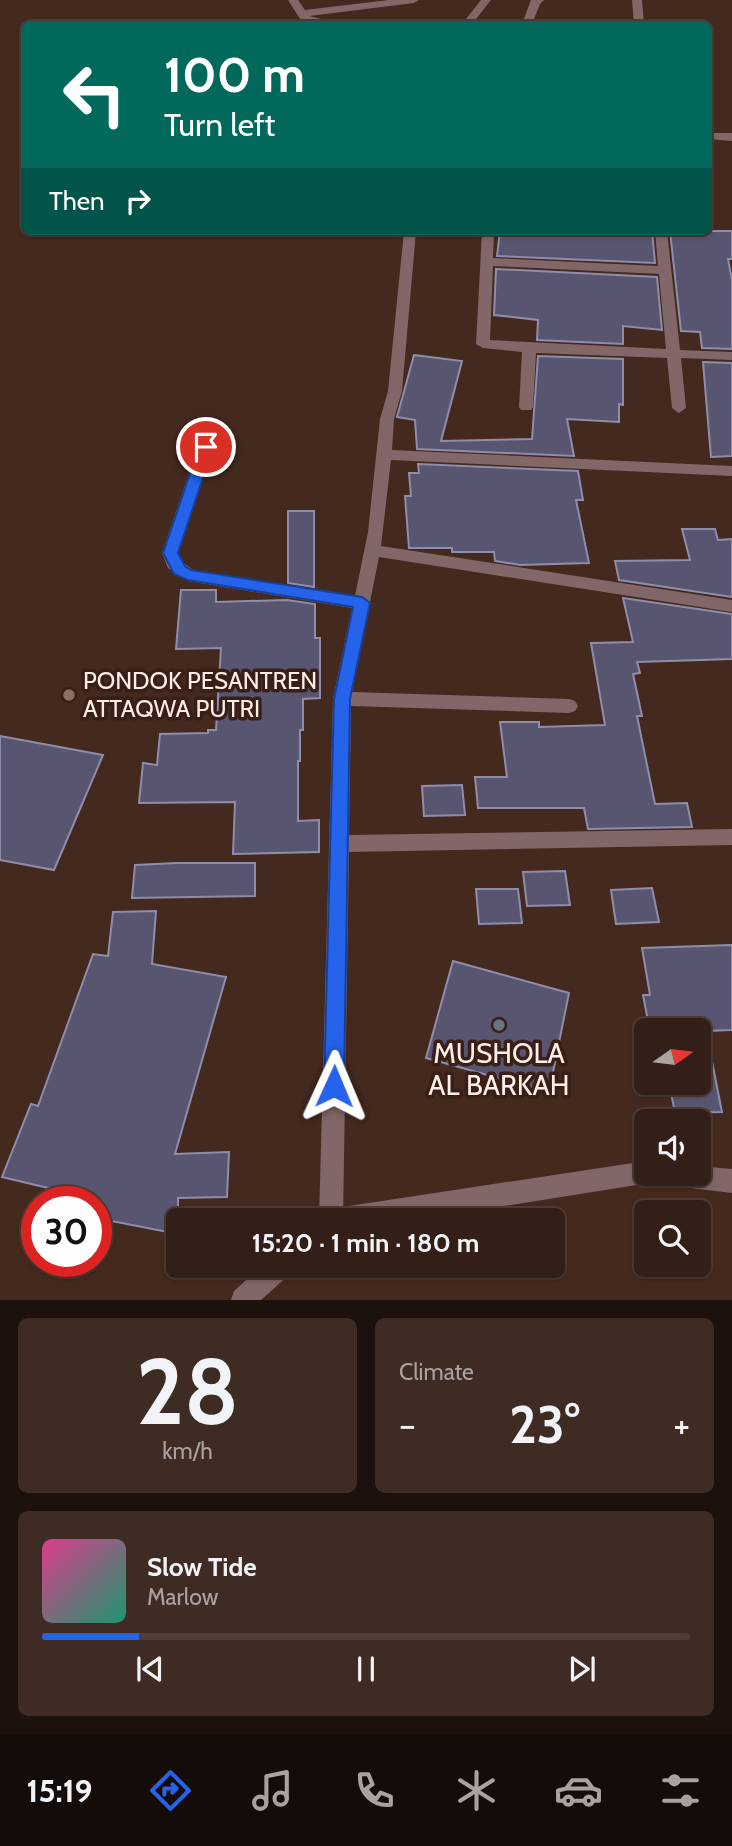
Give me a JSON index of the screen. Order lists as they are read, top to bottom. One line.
{"places":["PONDOK PESANTREN ATTAQWA PUTRI","MUSHOLA AL BARKAH"],"north":"right","page":{"turn":["100 m","Turn left"],"then":"Then","limit":"30","trip":"15:20 · 1 min · 180 m","tile":[["28","km/h"],"Climate"],"heat":["−","23°","+"],"song":["Slow Tide","Marlow"],"tabs":"15:19"}}
